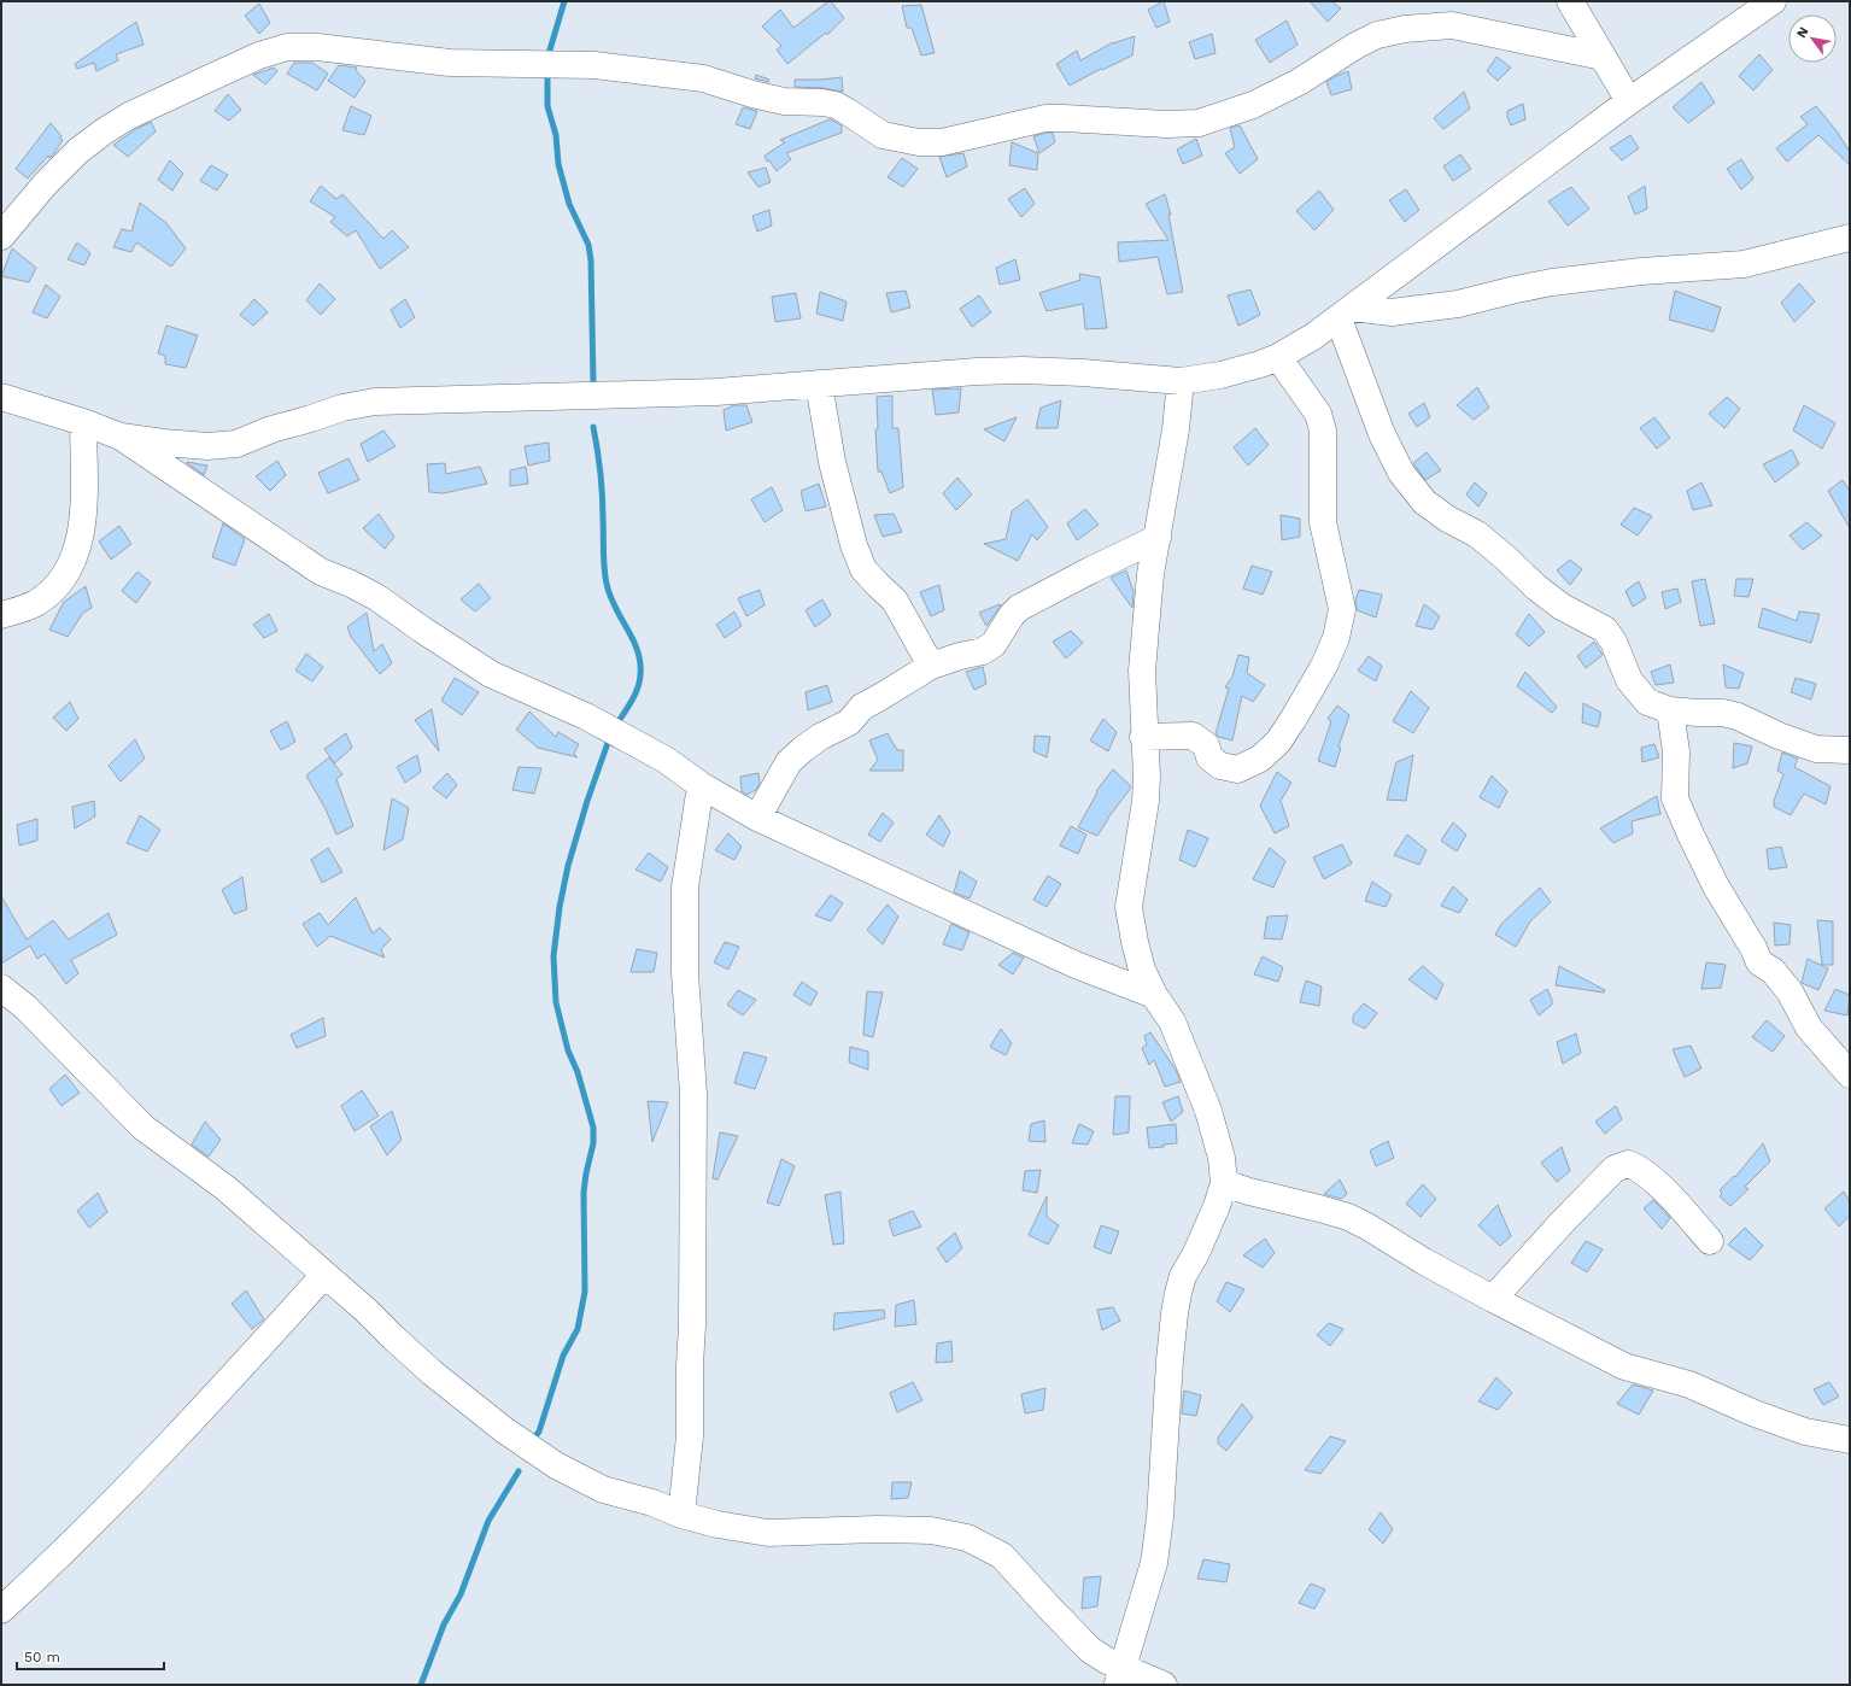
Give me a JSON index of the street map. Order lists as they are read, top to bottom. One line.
{"scale_bar":"50 m","north":"top left"}
